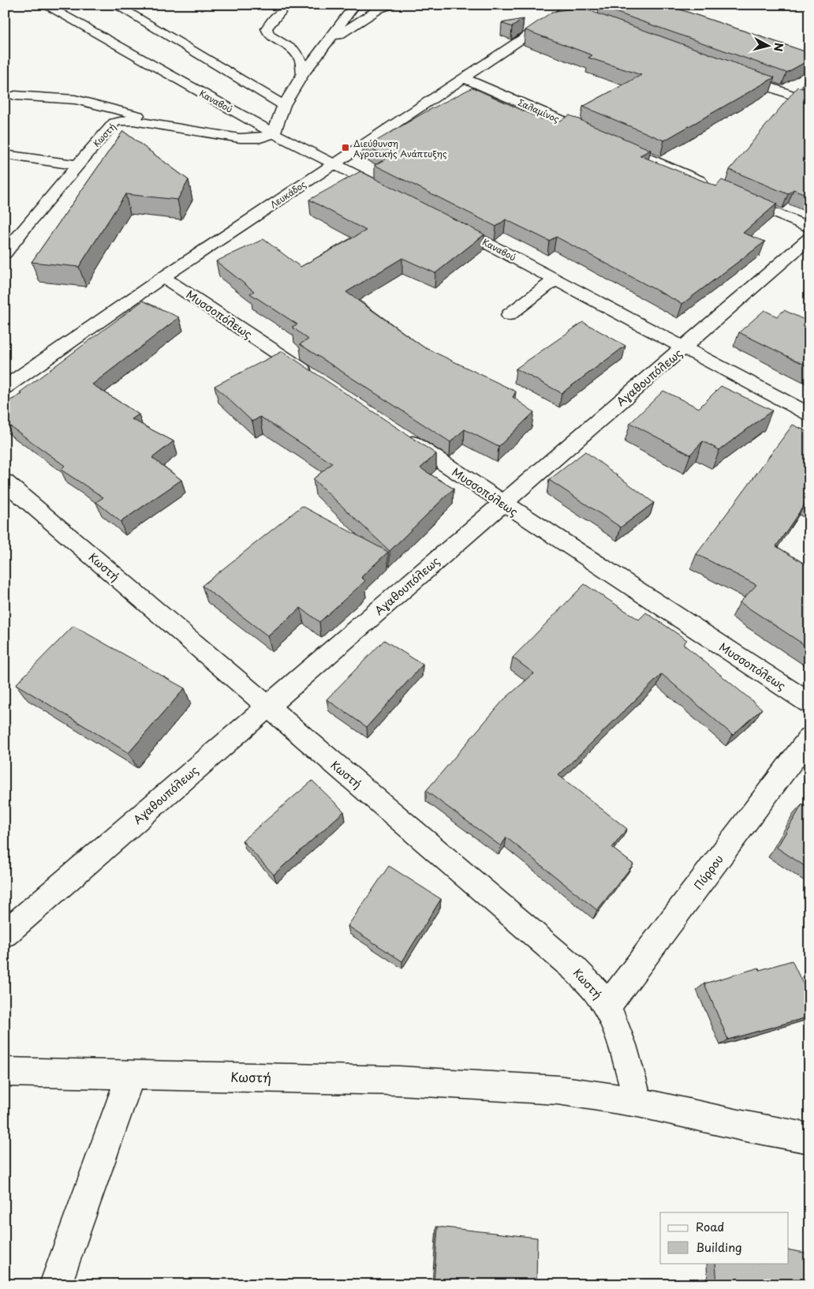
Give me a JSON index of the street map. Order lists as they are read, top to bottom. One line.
{"streets":{"street":["Καναβού","Σαλαμίνος","Κωστή","Λευκάδος","Μυσσοπόλεως","Αγαθουπόλεως","Πύρρου"]},"crossings":[["Καναβού","Κωστή"],["Καναβού","Λευκάδος"],["Καναβού","Αγαθουπόλεως"],["Σαλαμίνος","Λευκάδος"],["Κωστή","Αγαθουπόλεως"],["Κωστή","Πύρρου"],["Λευκάδος","Μυσσοπόλεως"],["Μυσσοπόλεως","Αγαθουπόλεως"]],"places":{"transit":["Διεύθυνση Αγροτικής Ανάπτυξης"]},"legend":["Road","Building"],"north":"right"}
